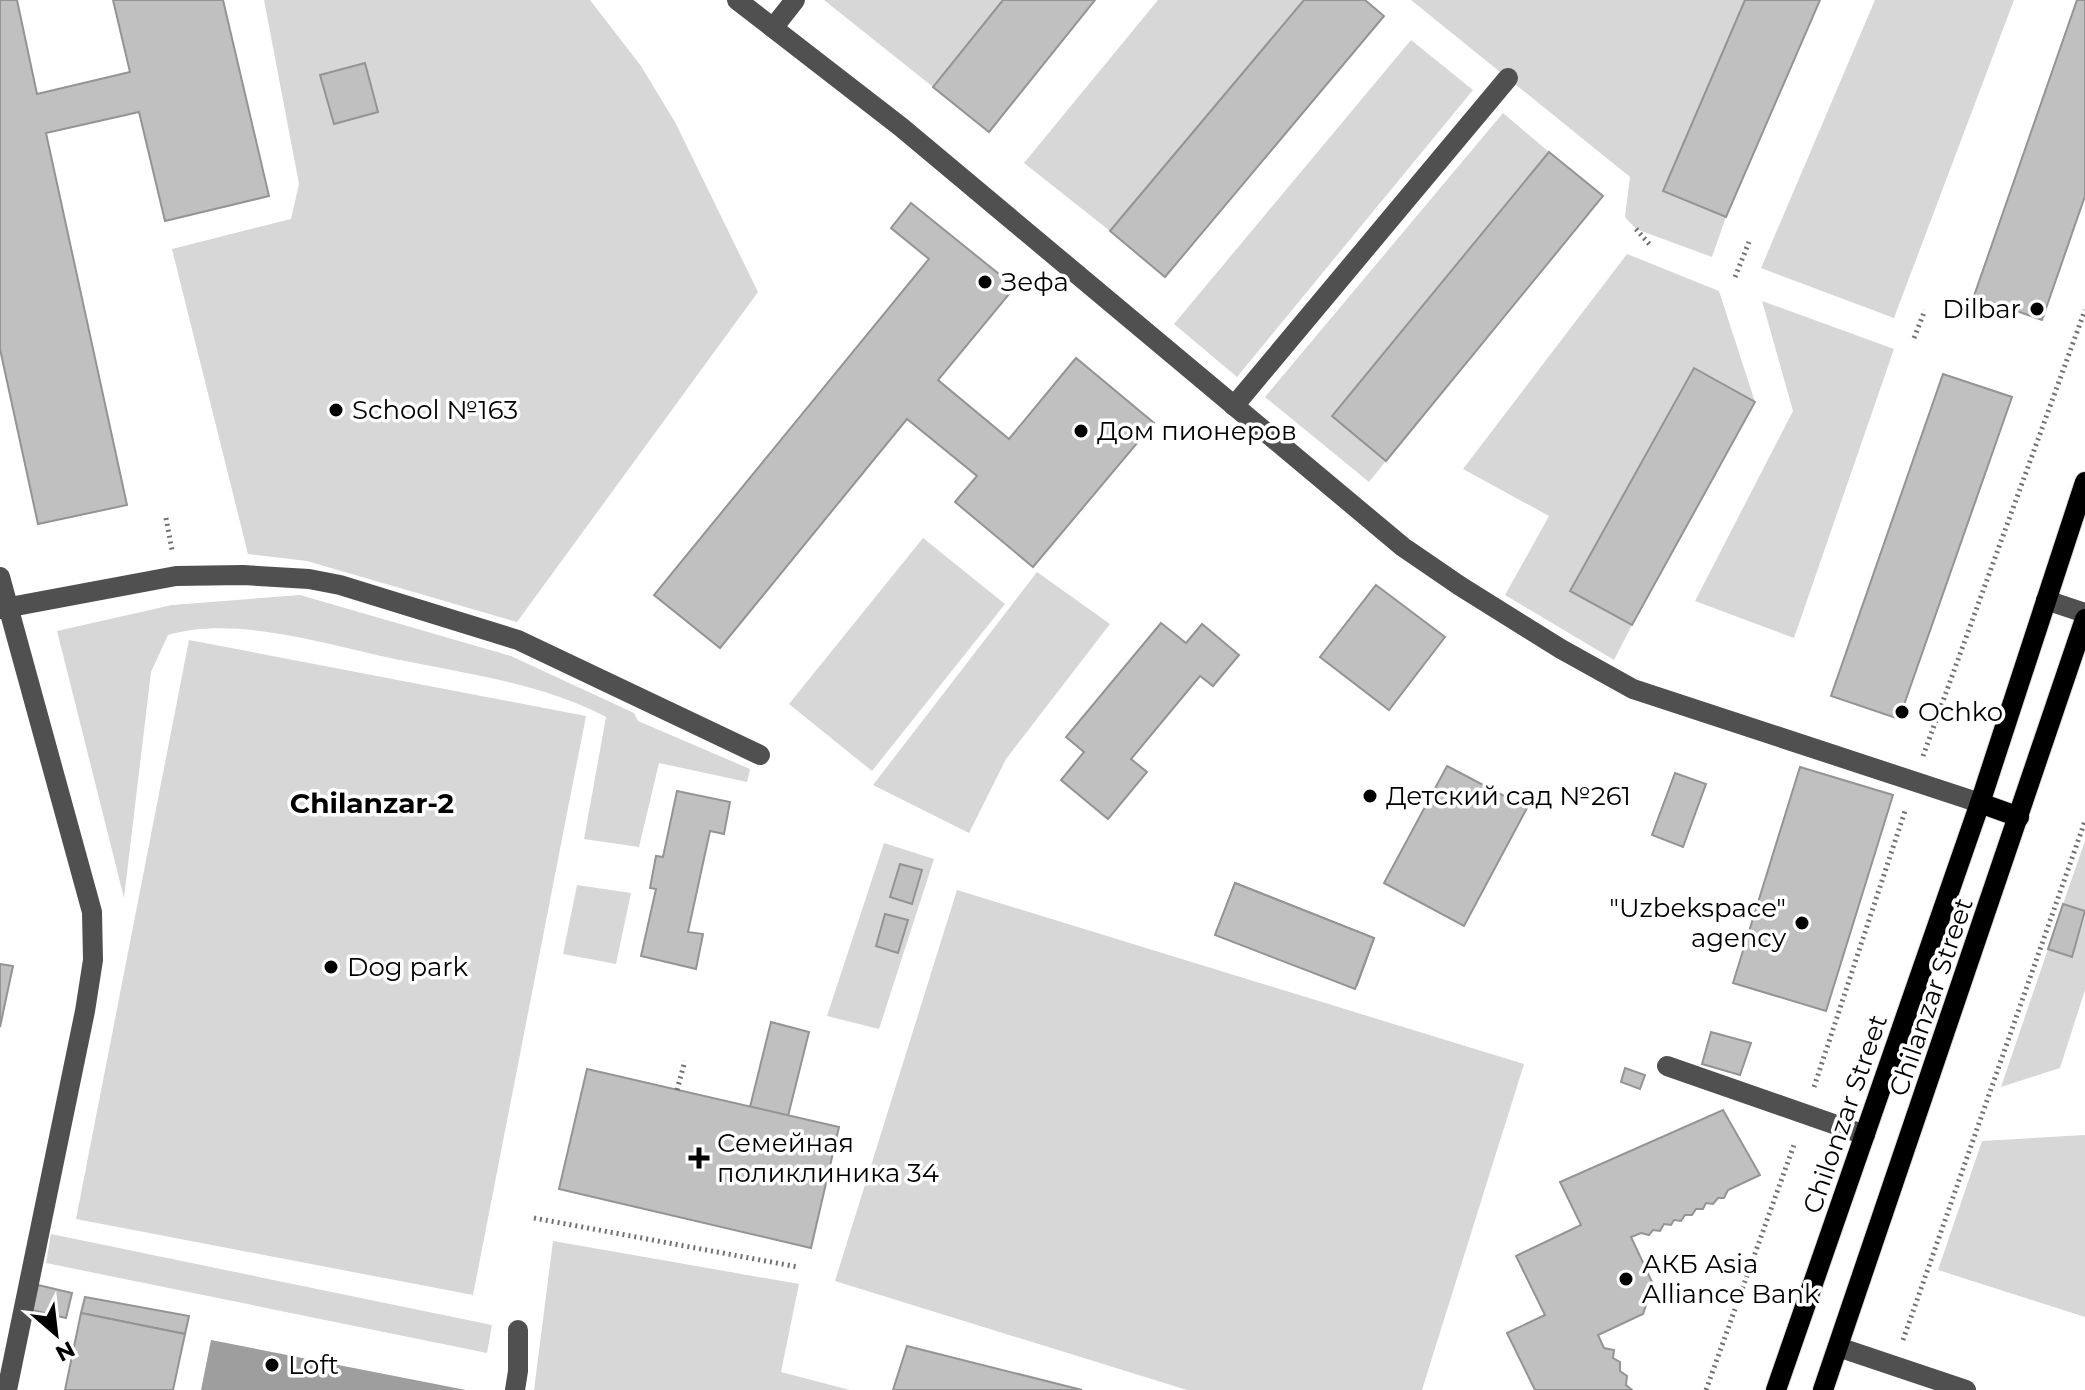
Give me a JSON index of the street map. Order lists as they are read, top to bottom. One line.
{"streets":{"main road":["Chilanzar Street","Chilonzar Street"]},"crossings":[["Chilanzar Street","Chilonzar Street"]],"districts":["Chilanzar-2"],"places":{"other":["Зефа","Dilbar","School №163","Дом пионеров","Ochko","Детский сад №261","\"Uzbekspace\" agency","Dog park","АКБ Asia Alliance Bank","Loft"],"health":["Семейная поликлиника 34"]},"north":"bottom right"}
